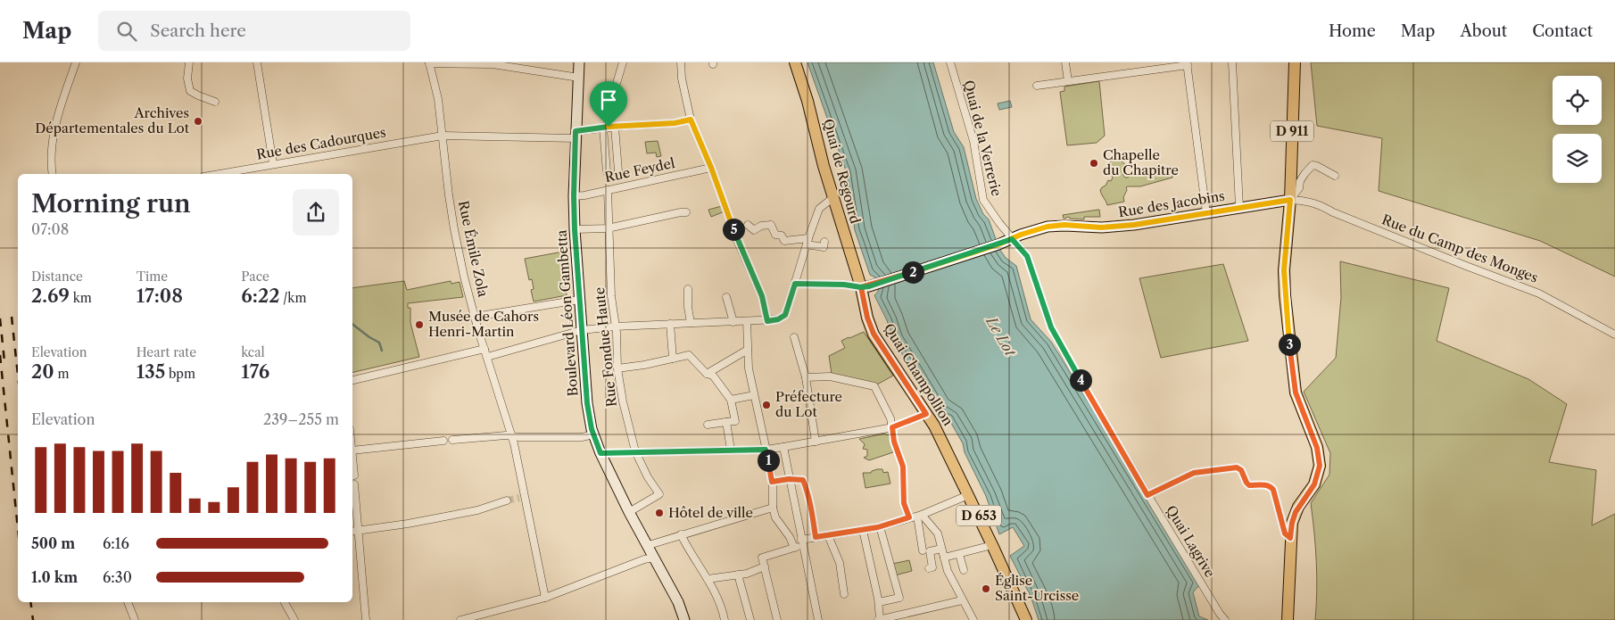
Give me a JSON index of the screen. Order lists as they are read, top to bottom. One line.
{"streets":{"main road":["D 911","Quai de Regourd","Rue des Jacobins","Boulevard Léon Gambetta","Quai Champollion","D 653"],"street":["Quai de la Verrerie","Rue des Cadourques","Rue Feydel","Rue Émile Zola","Rue du Camp des Monges","Rue Fondue Haute","Quai Lagrive"]},"crossings":[["D 911","Rue des Jacobins"],["D 911","Rue du Camp des Monges"],["Quai de la Verrerie","Rue des Jacobins"],["Quai de la Verrerie","Quai Lagrive"],["Rue des Cadourques","Rue Émile Zola"],["Rue des Cadourques","Boulevard Léon Gambetta"],["Rue Feydel","Boulevard Léon Gambetta"],["Rue Feydel","Rue Fondue Haute"],["Quai de Regourd","Rue des Jacobins"],["Quai de Regourd","Quai Champollion"],["Rue des Jacobins","Rue du Camp des Monges"],["Rue des Jacobins","Quai Champollion"],["Rue des Jacobins","Quai Lagrive"],["Boulevard Léon Gambetta","Rue Fondue Haute"]],"water":["Le Lot"],"places":["Archives Départementales du Lot","Chapelle du Chapitre","Musée de Cahors Henri-Martin","Préfecture du Lot","Hôtel de ville","Église Saint-Urcisse"],"page":{"header":"Map","search":"Search here","nav":["Home","Map","About","Contact"],"heading":["Morning run","07:08"],"pins":["5","2","3","4","1"],"stats":[["Distance","2.69 km"],["Time","17:08"],["Pace","6:22 /km"],["Elevation","20 m"],["Heart rate","135 bpm"],["kcal","176"]],"chart":["Elevation","239–255 m"],"list":[{"name":"500 m","note":"6:16"},{"name":"1.0 km","note":"6:30"}]}}
